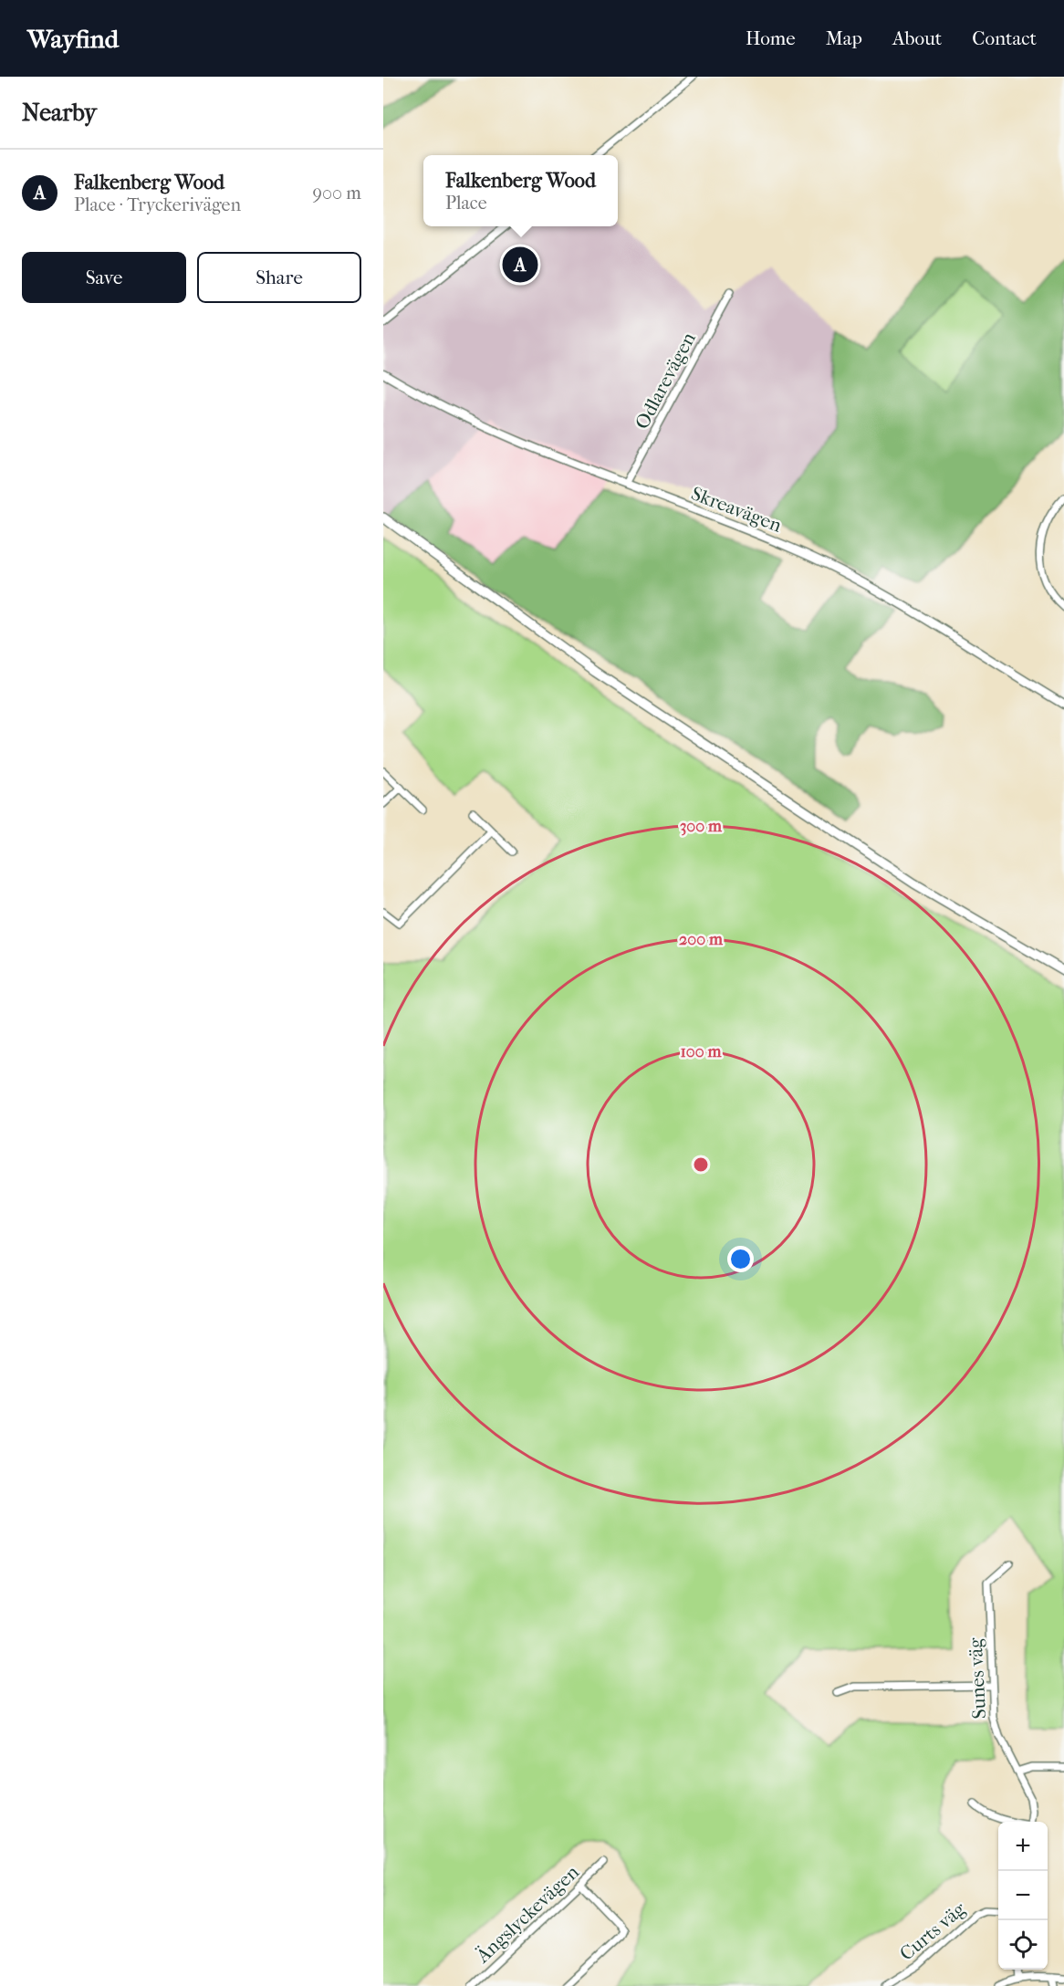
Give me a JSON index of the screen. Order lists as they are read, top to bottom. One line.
{"streets":{"street":["Odlarevägen","Skreavägen","Sunes väg","Ängslyckevägen","Curts väg"]},"crossings":[["Odlarevägen","Skreavägen"]],"page":{"header":"Wayfind","nav":["Home","Map","About","Contact"],"heading":"Nearby","list":[{"mark":"A","name":"Falkenberg Wood","note":"Place · Tryckerivägen","value":"900 m"}],"popup":["Falkenberg Wood","Place"],"buttons":["Save","Share"],"pins":"A","map_buttons":["+","−"]},"rings":["300 m","200 m","100 m"]}
